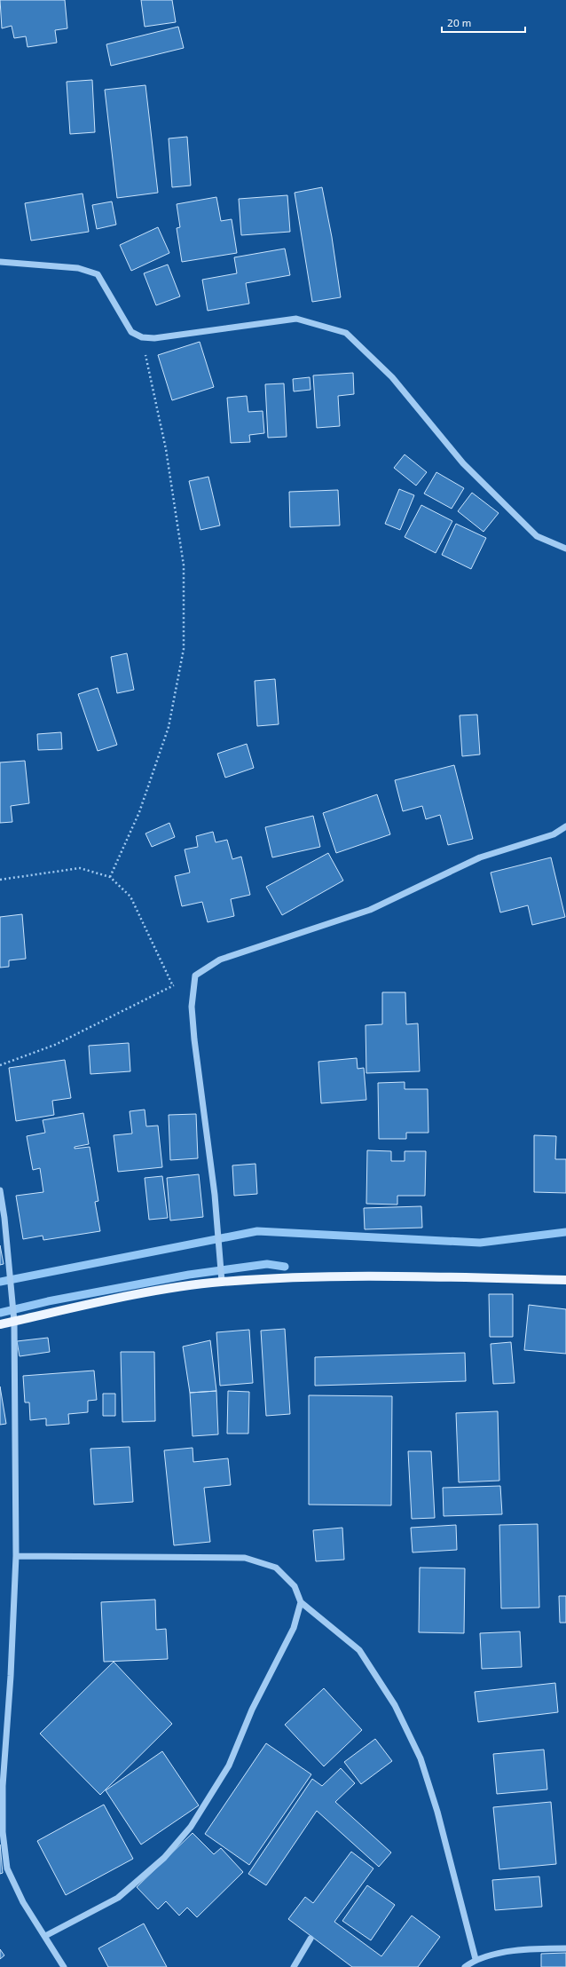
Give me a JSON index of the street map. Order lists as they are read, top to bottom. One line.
{"scale_bar":"20 m"}
